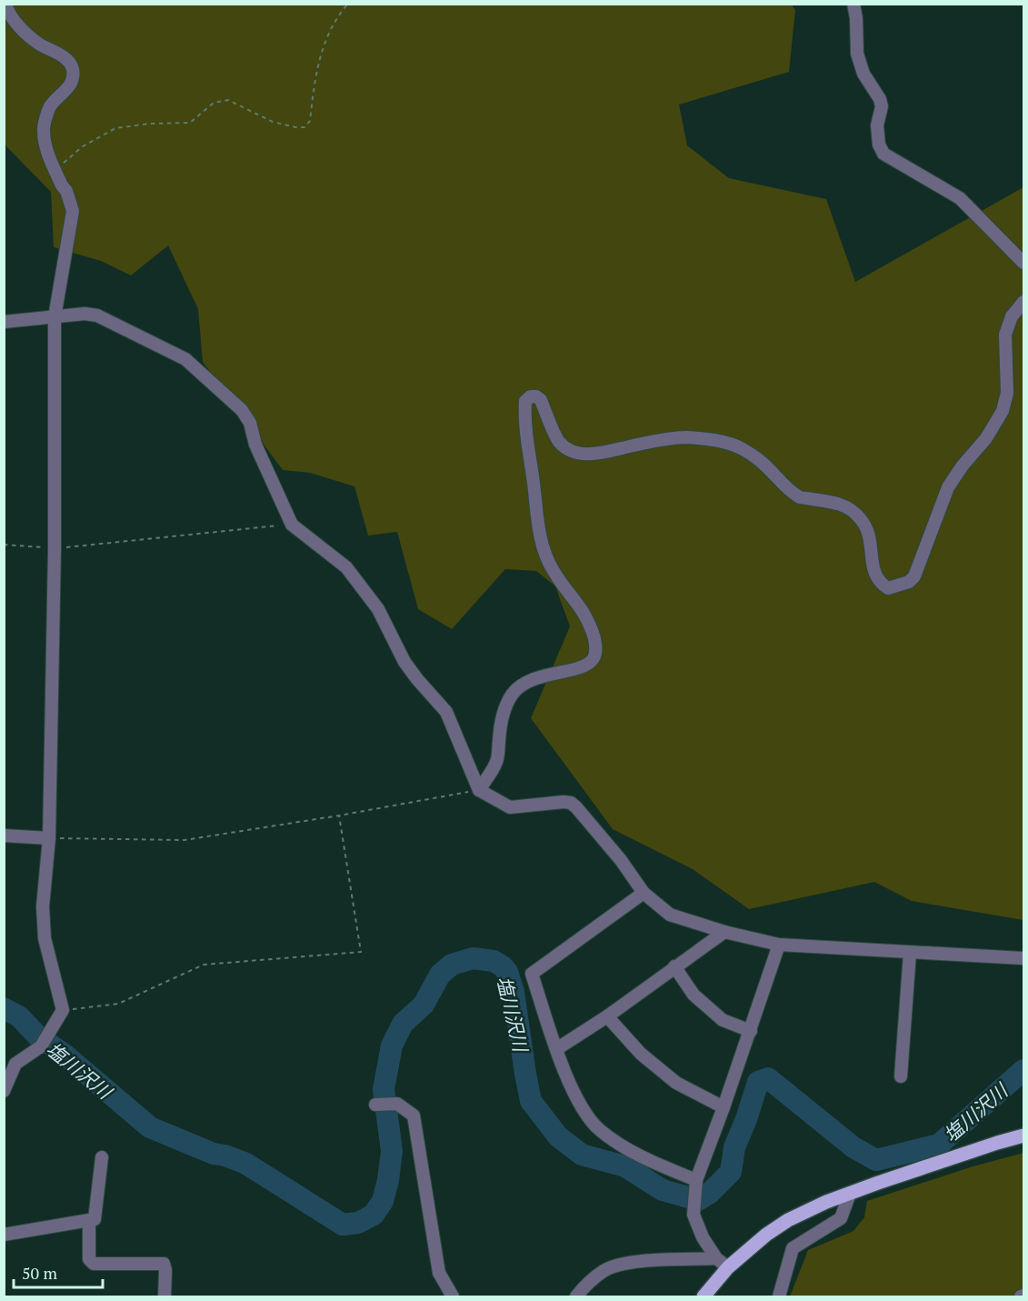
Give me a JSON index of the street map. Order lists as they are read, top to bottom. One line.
{"water":["塩川沢川"],"scale_bar":"50 m"}
